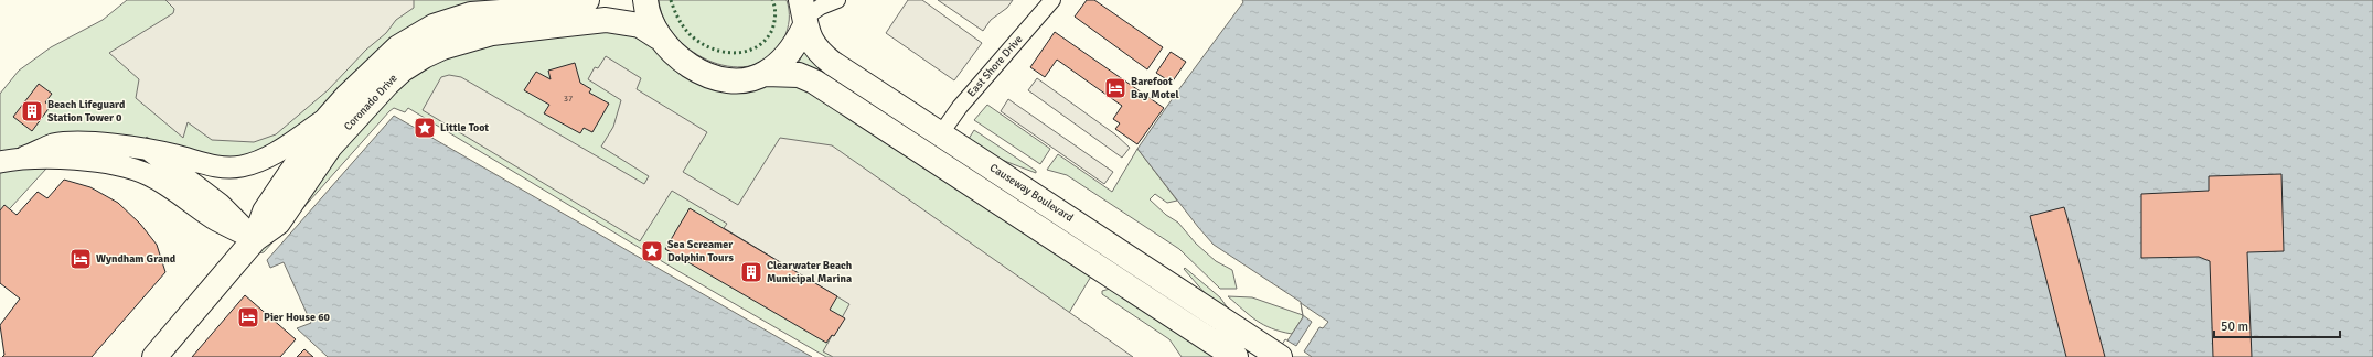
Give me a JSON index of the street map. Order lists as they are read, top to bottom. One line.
{"streets":{"main road":["Coronado Drive","Causeway Boulevard"],"street":["East Shore Drive"]},"crossings":[["East Shore Drive","Causeway Boulevard"]],"places":{"hotel":["Barefoot Bay Motel","Wyndham Grand","Pier House 60"],"building":["Beach Lifeguard Station Tower 0","Clearwater Beach Municipal Marina"],"place":["Little Toot","Sea Screamer Dolphin Tours"]},"house_numbers":["37"],"scale_bar":"50 m"}
